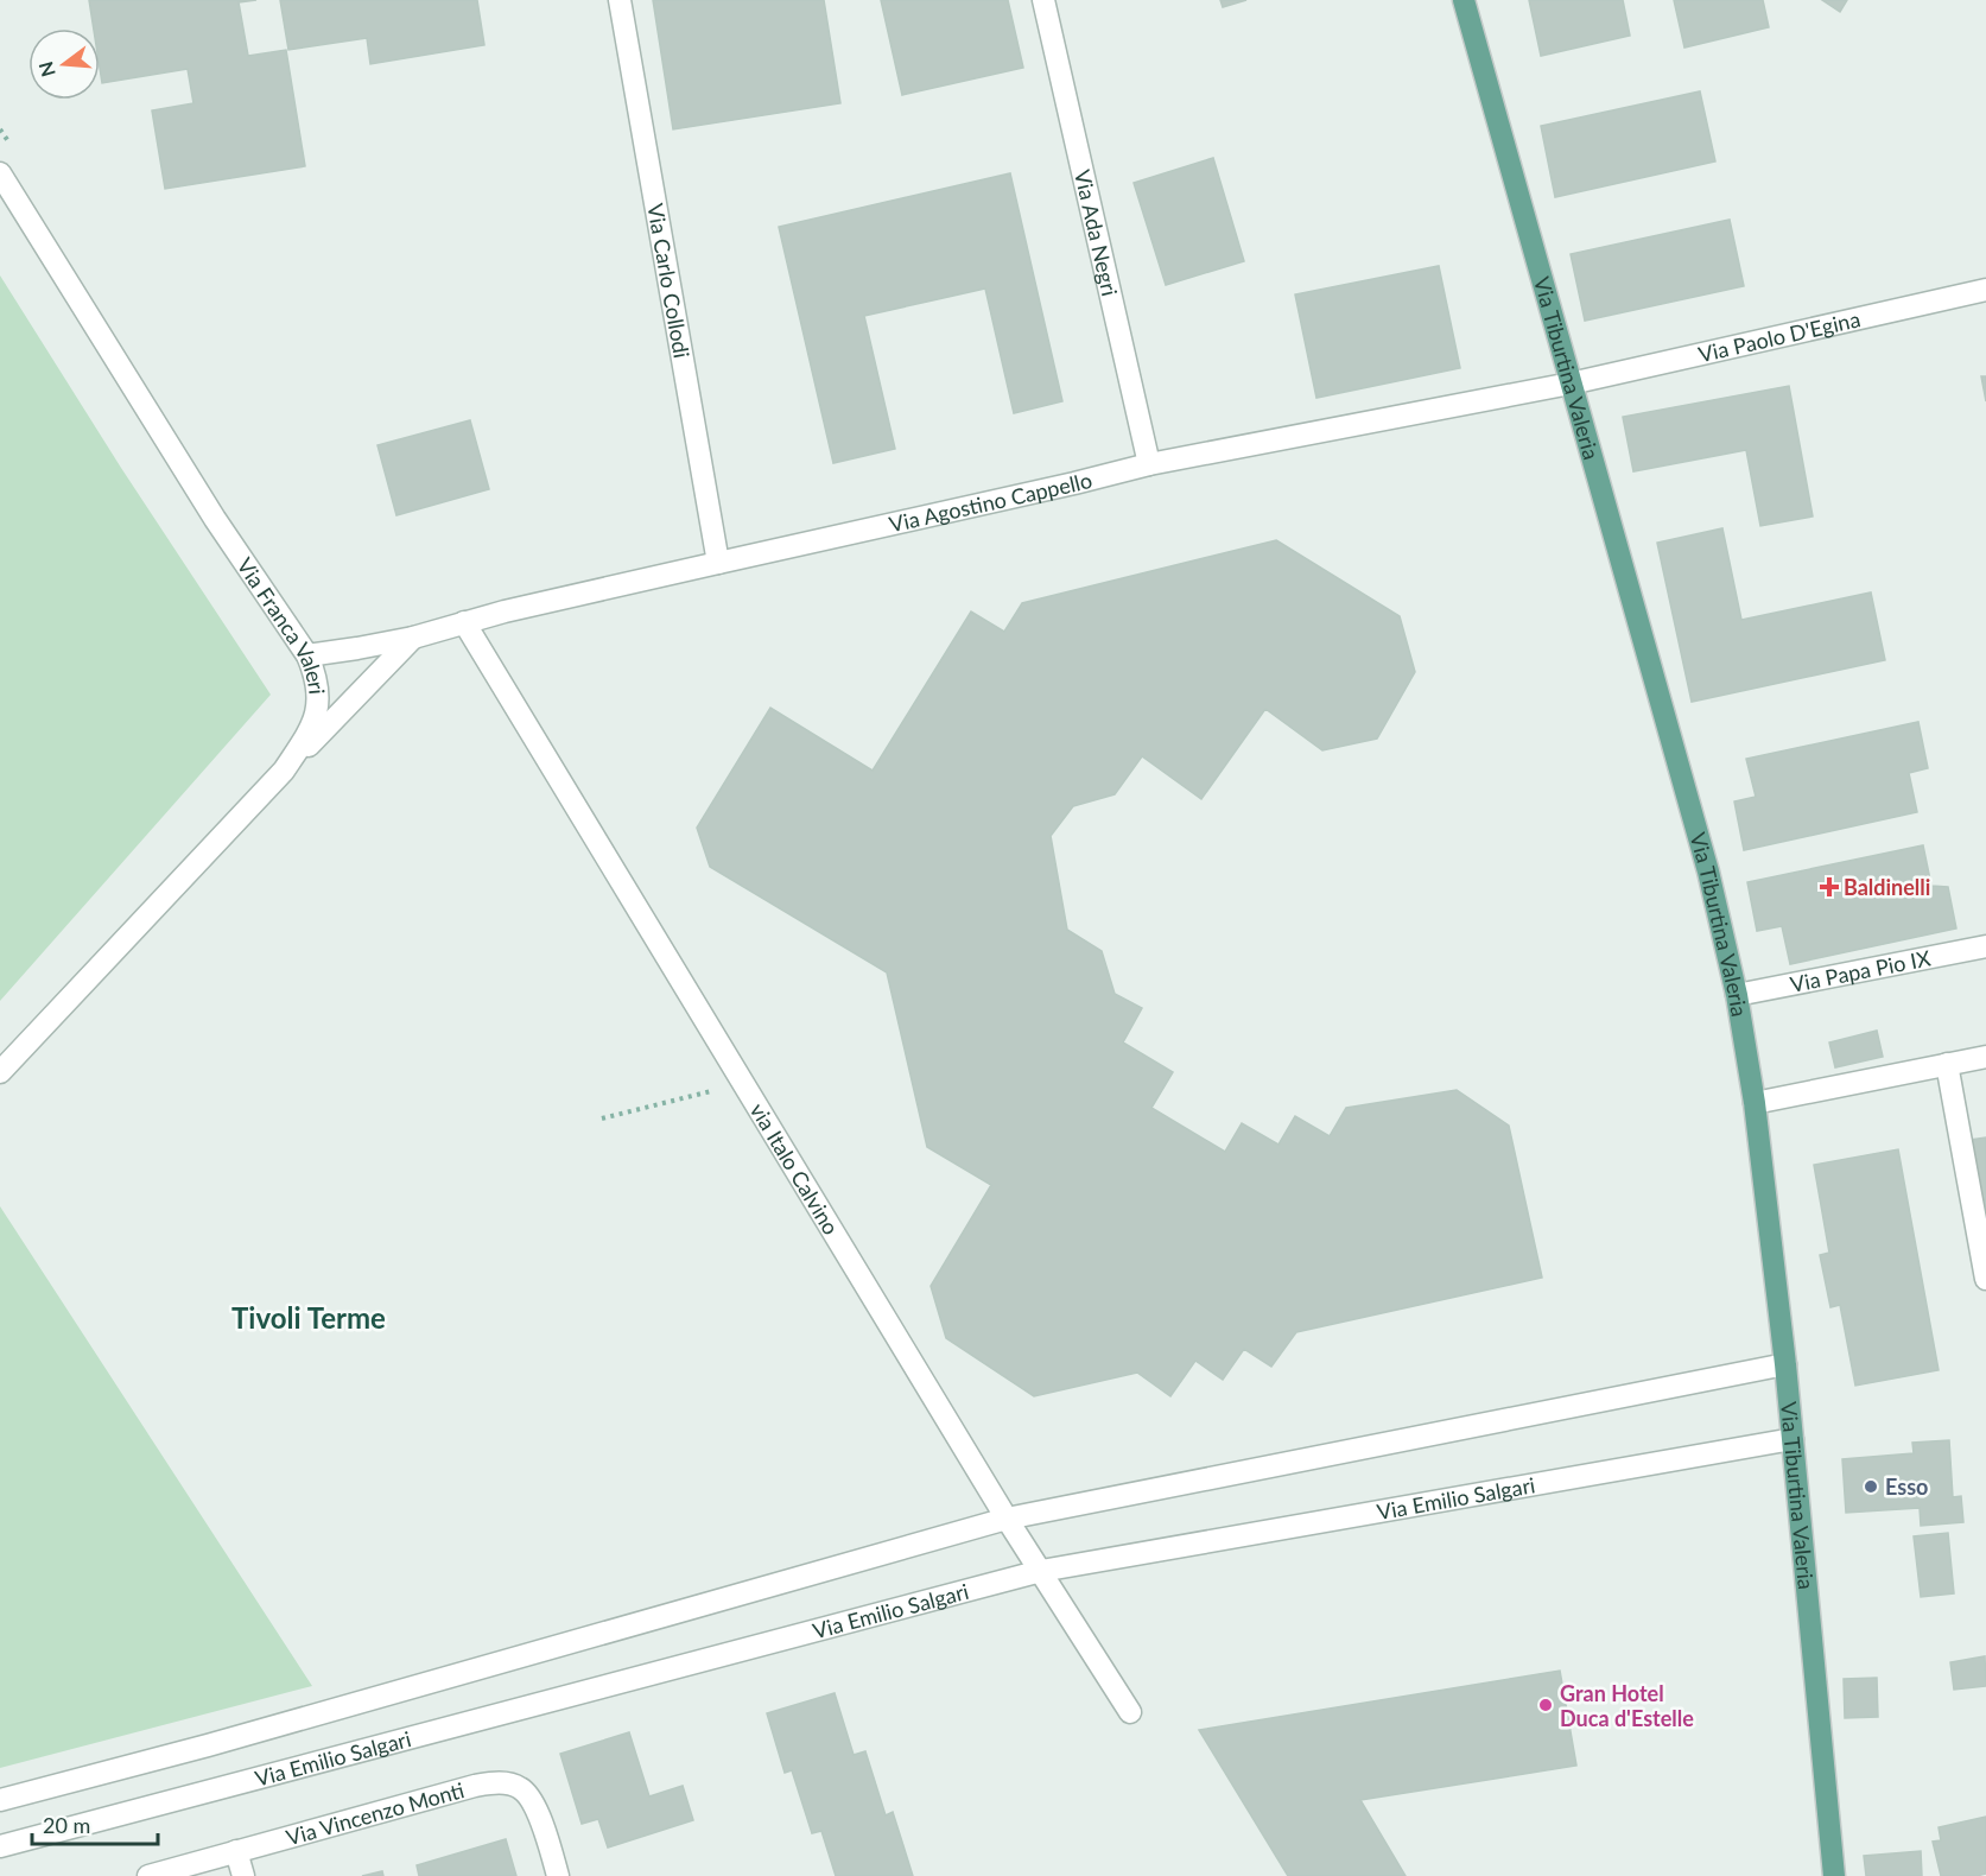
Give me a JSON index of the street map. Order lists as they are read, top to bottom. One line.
{"streets":{"main road":["Via Tiburtina Valeria"],"street":["Via Ada Negri","Via Carlo Collodi","Via Paolo D'Egina","Via Agostino Cappello","Via Franca Valeri","Via Papa Pio IX","via Italo Calvino","Via Emilio Salgari","Via Vincenzo Monti"]},"crossings":[["Via Ada Negri","Via Agostino Cappello"],["Via Carlo Collodi","Via Agostino Cappello"],["Via Paolo D'Egina","Via Tiburtina Valeria"],["Via Paolo D'Egina","Via Agostino Cappello"],["Via Tiburtina Valeria","Via Agostino Cappello"],["Via Tiburtina Valeria","Via Papa Pio IX"],["Via Tiburtina Valeria","Via Emilio Salgari"],["Via Agostino Cappello","Via Franca Valeri"],["Via Agostino Cappello","via Italo Calvino"],["via Italo Calvino","Via Emilio Salgari"]],"districts":["Tivoli Terme"],"places":{"health":["Baldinelli"],"other":["Esso","Gran Hotel Duca d'Estelle"]},"scale_bar":"20 m","north":"left"}
